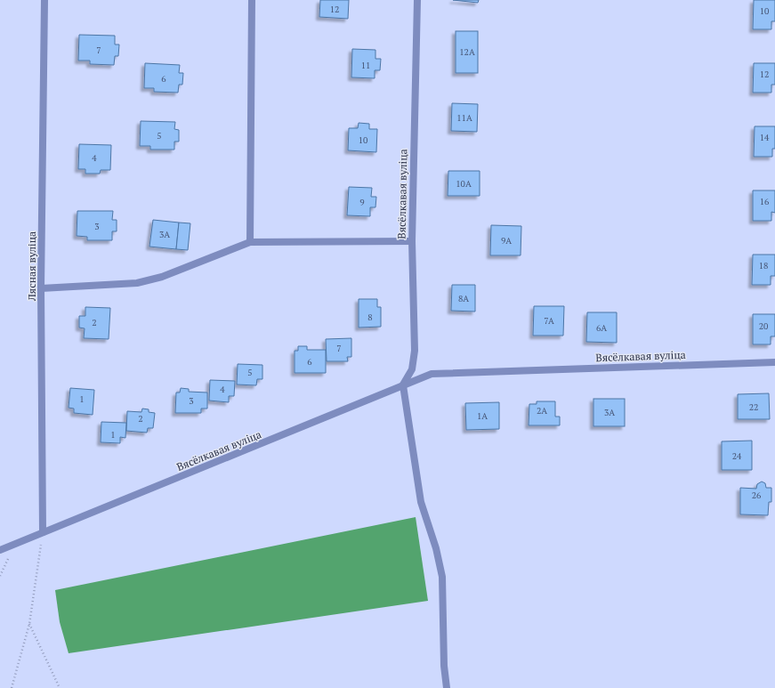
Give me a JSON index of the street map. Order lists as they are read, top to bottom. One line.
{"streets":{"street":["Вясёлкавая вуліца","Лясная вуліца"]},"crossings":[["Вясёлкавая вуліца","Лясная вуліца"]],"house_numbers":["12","10","7","12А","11","12","6","11А","5","14","10","4","10А","16","9","3","3А","9А","18","8А","8","7А","2","20","6А","7","6","5","4","1","3","22","2А","3А","1А","2","1","24","26"]}
